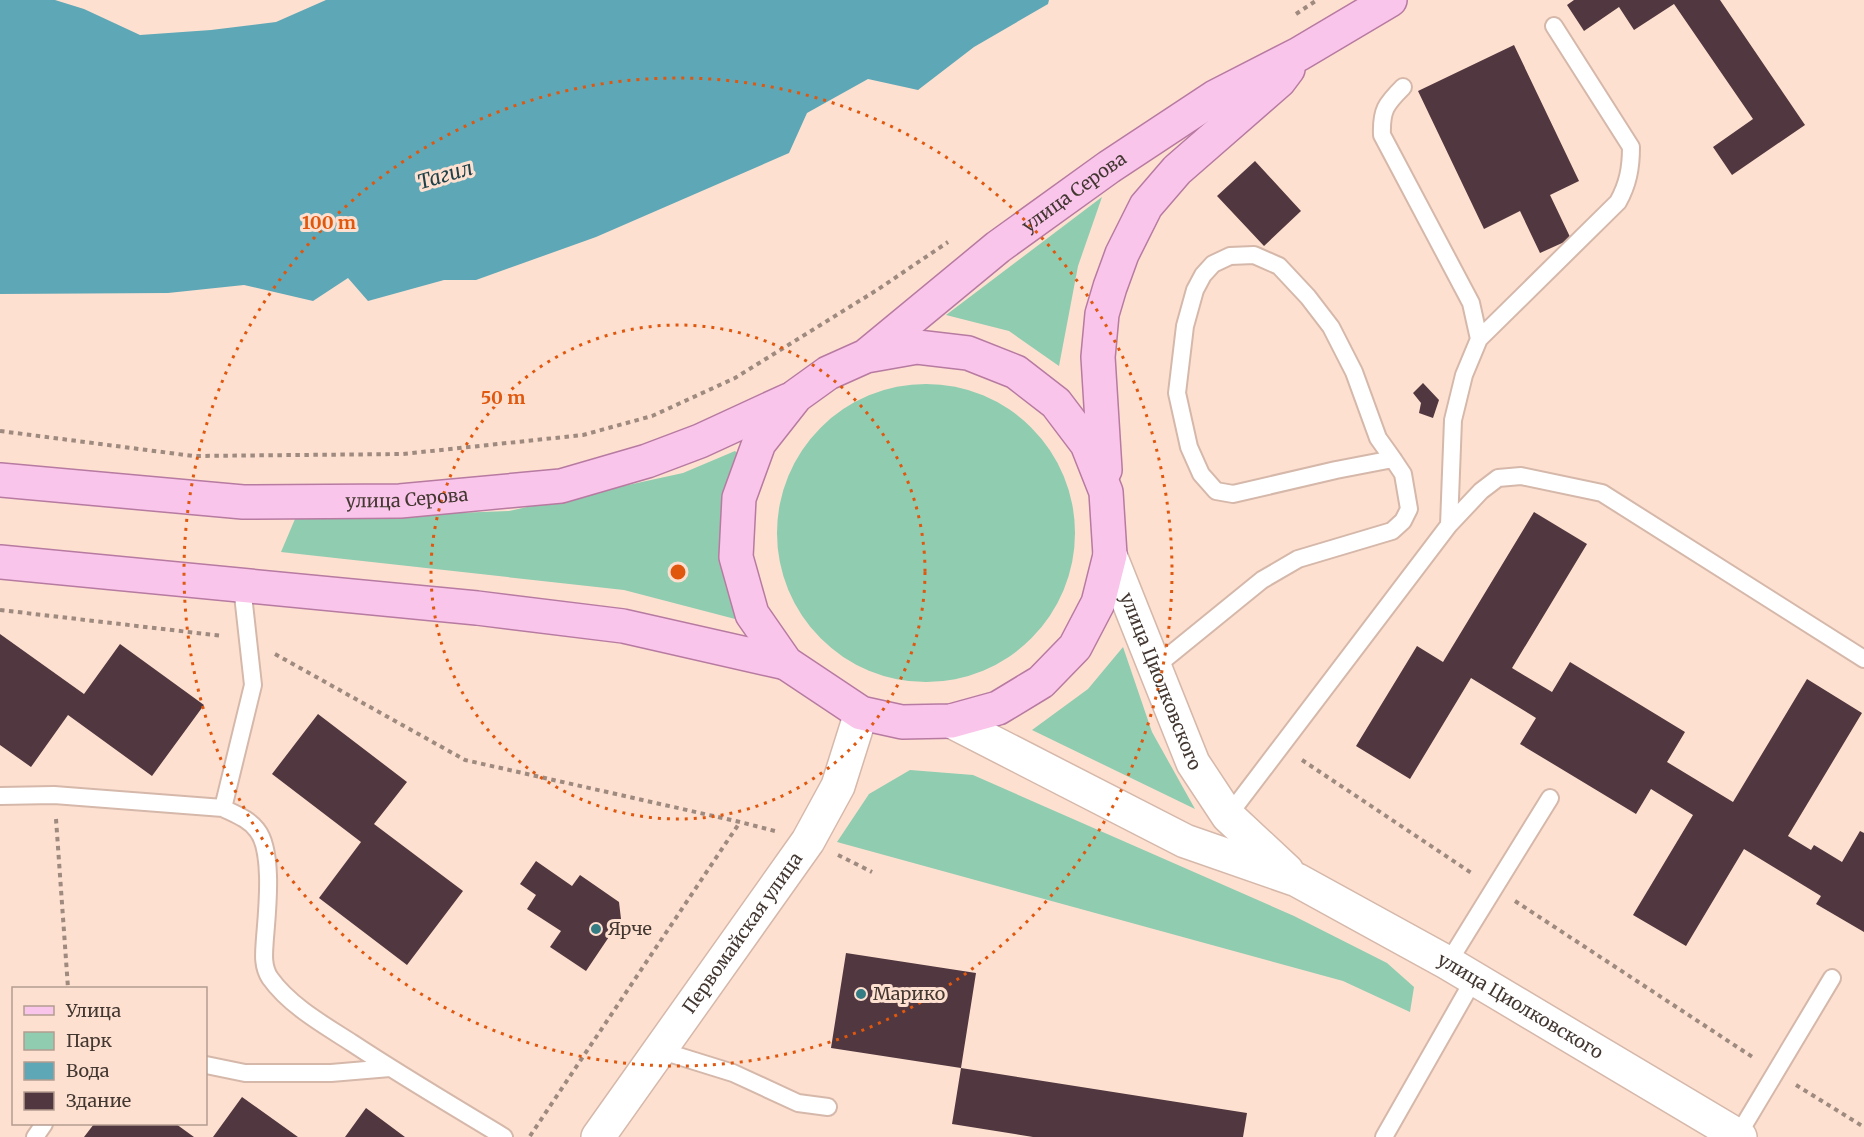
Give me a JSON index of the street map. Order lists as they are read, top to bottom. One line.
{"streets":{"main road":["улица Серова"],"street":["улица Циолковского","Первомайская улица"]},"crossings":[["улица Серова","улица Циолковского"],["улица Серова","Первомайская улица"]],"water":["Тагил"],"places":["Ярче","Марико"],"legend":["Улица","Парк","Вода","Здание"],"rings":["100 m","50 m"]}
